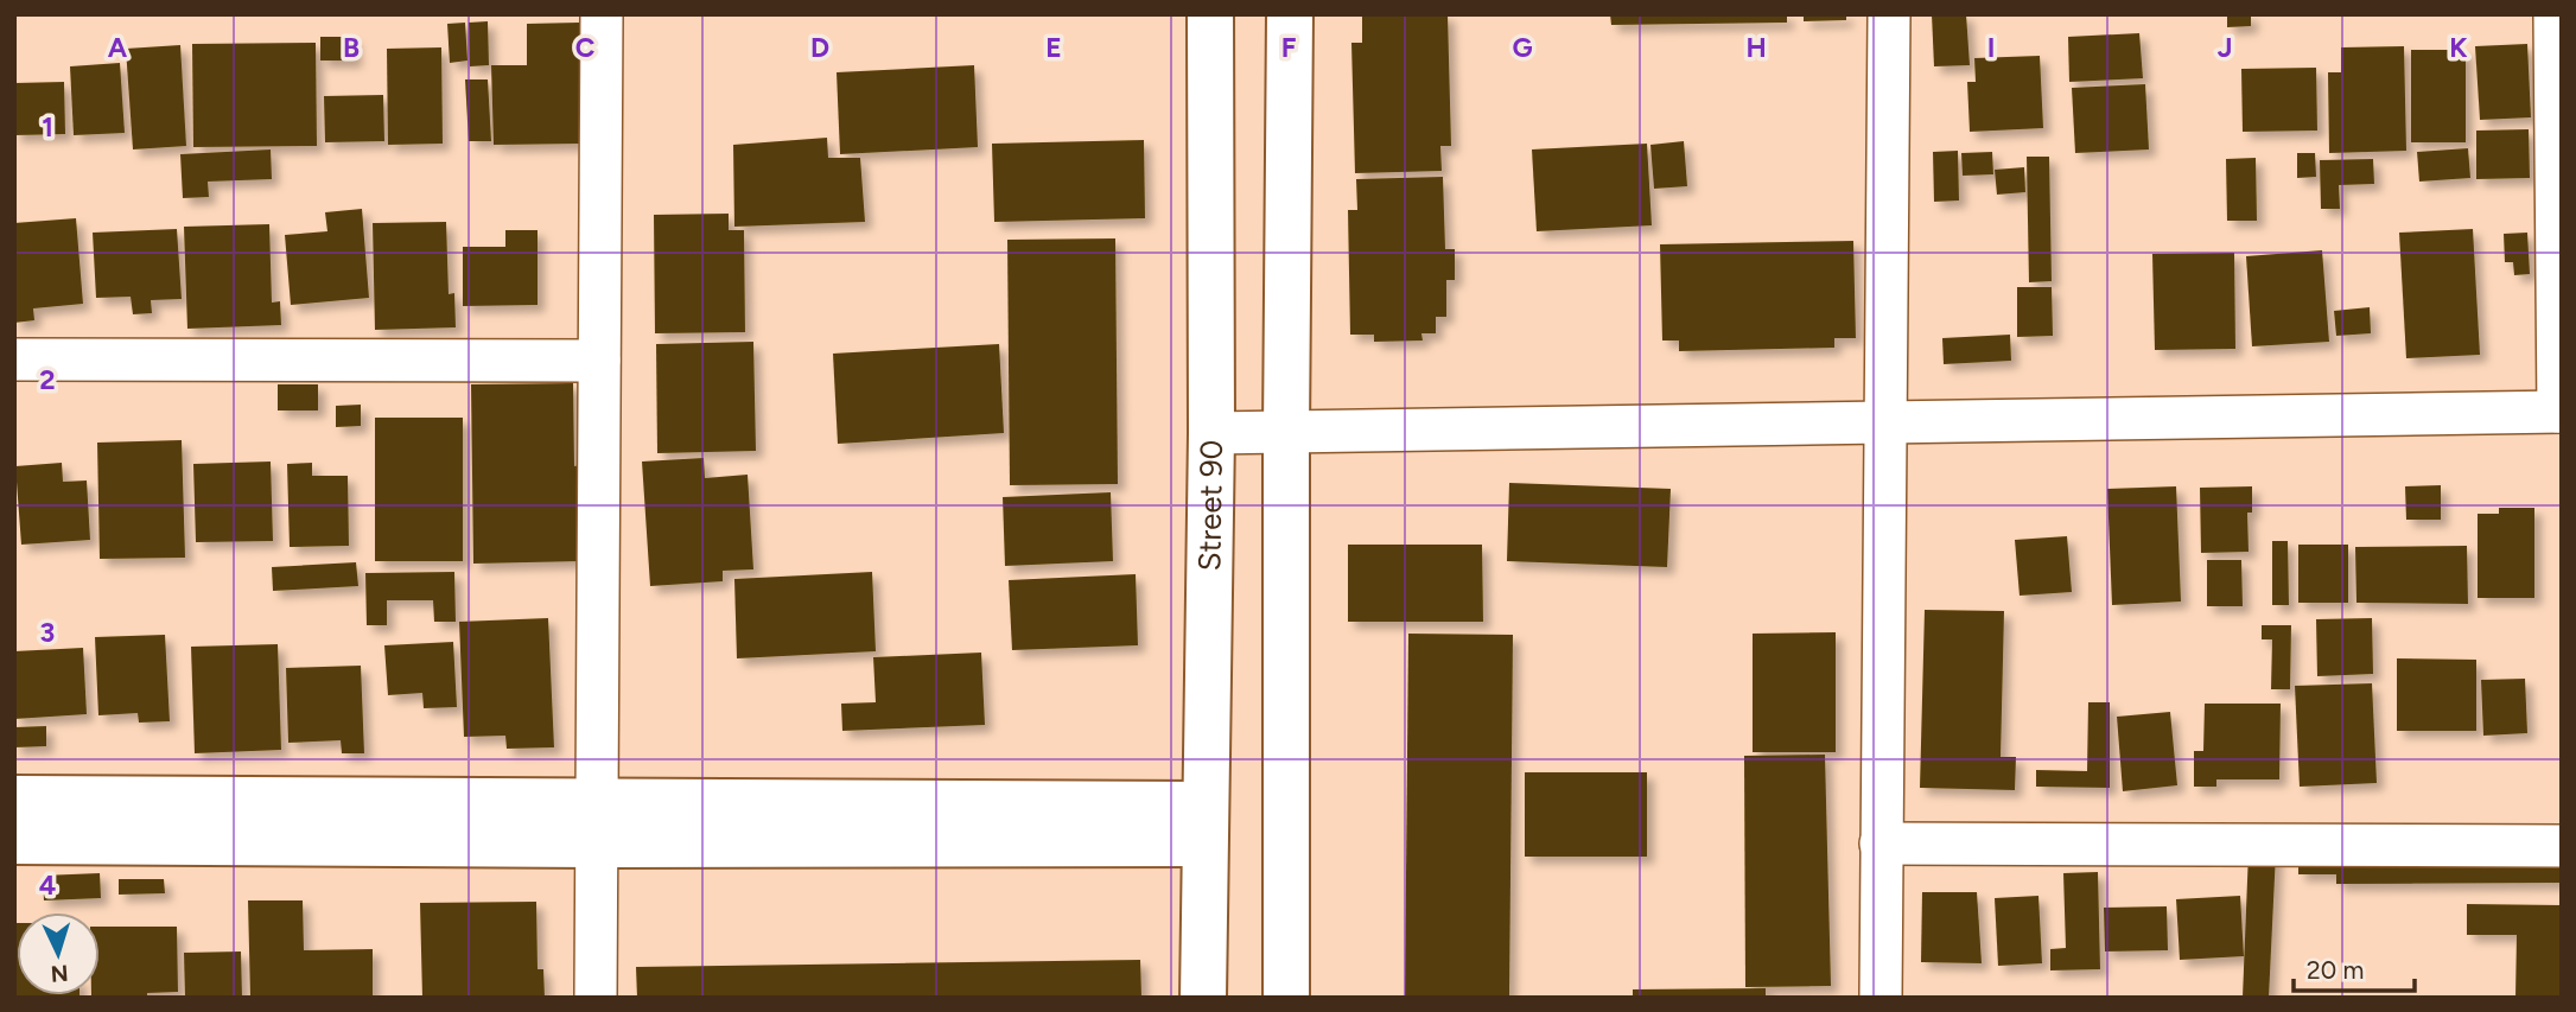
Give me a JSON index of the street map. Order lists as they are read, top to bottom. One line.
{"streets":{"main road":["Street 90"]},"scale_bar":"20 m","north":"bottom","grid":{"columns":["A","B","C","D","E","F","G","H","I","J","K"],"rows":["1","2","3","4"]}}
